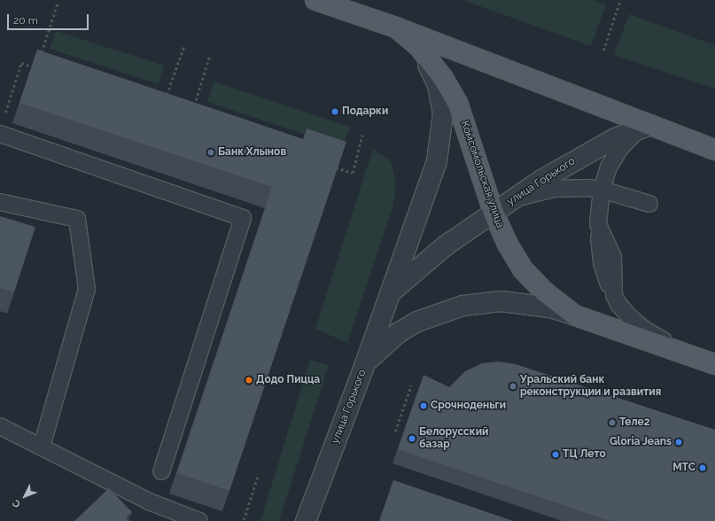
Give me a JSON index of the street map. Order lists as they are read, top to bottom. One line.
{"streets":{"main road":["Комсомольская улица"],"street":["улица Горького"]},"crossings":[["Комсомольская улица","улица Горького"]],"places":["Подарки","Банк Хлынов","Додо Пицца","Уральский банк реконструкции и развития","Срочноденьги","Теле2","Белорусский базар","Gloria Jeans","ТЦ Лето","МТС"],"scale_bar":"20 m","north":"bottom left"}
